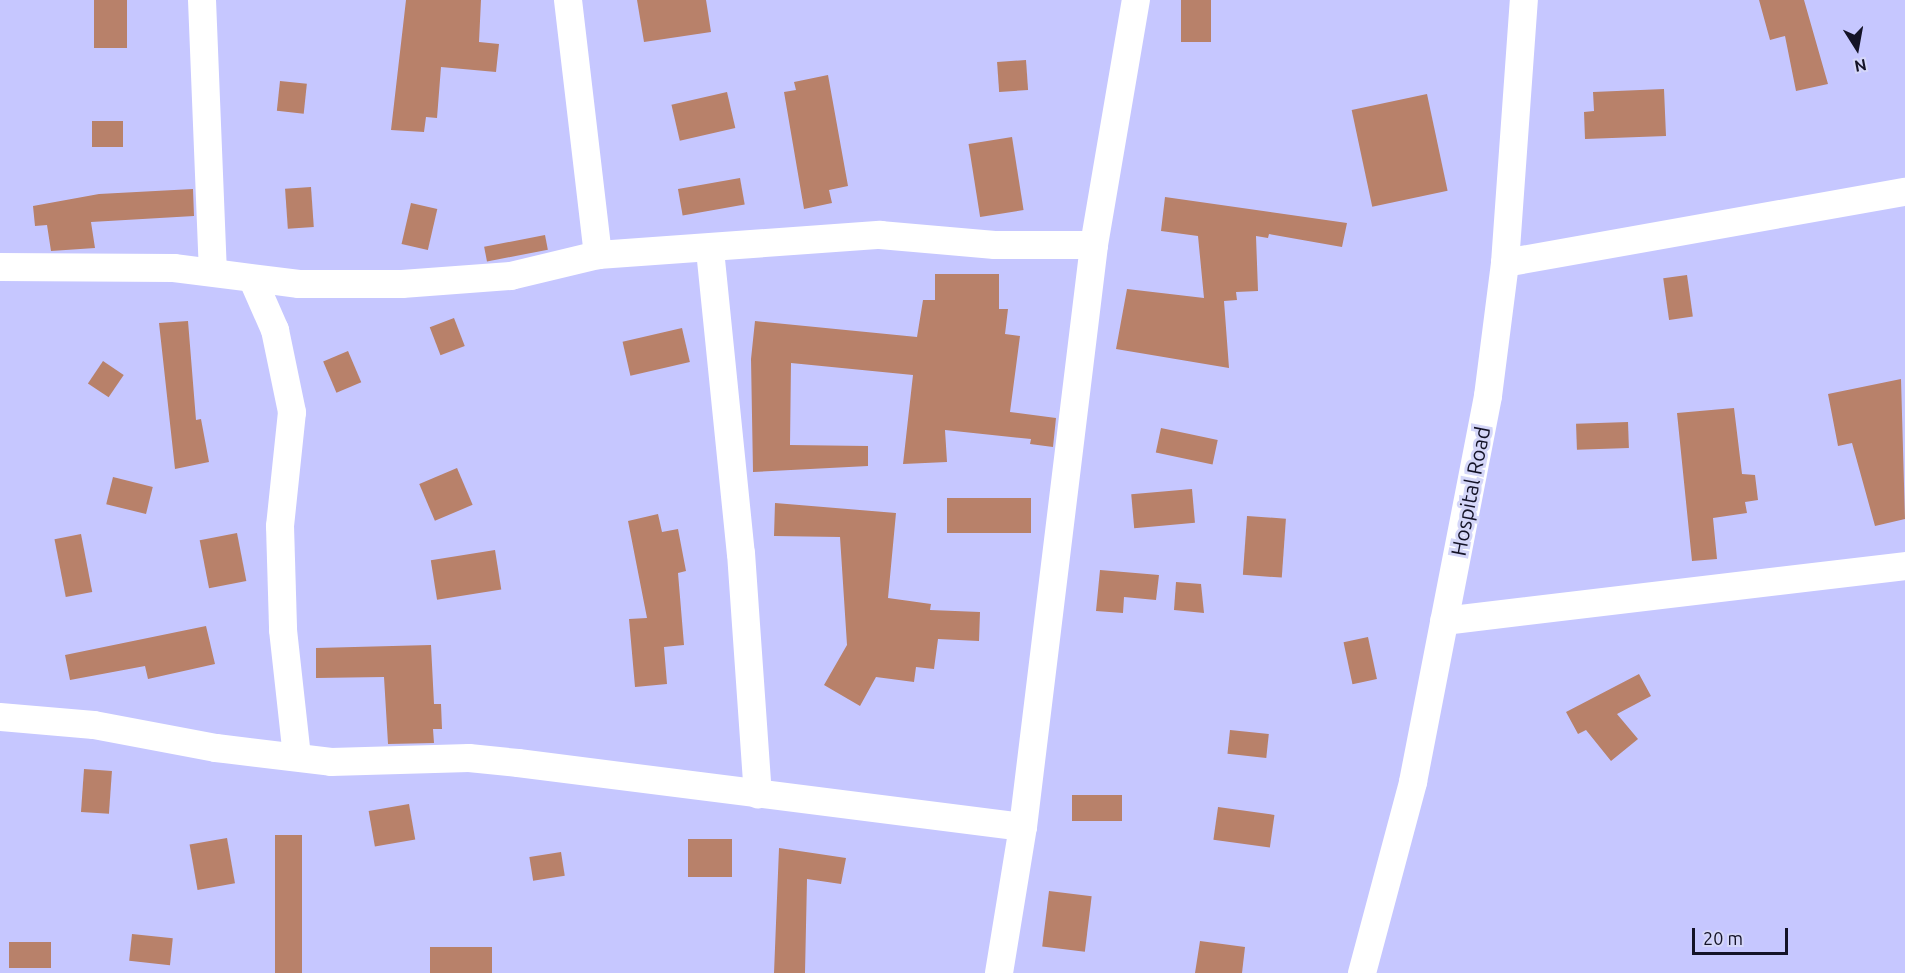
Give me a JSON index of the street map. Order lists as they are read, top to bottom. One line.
{"streets":{"street":["Hospital Road"]},"scale_bar":"20 m","north":"bottom"}
